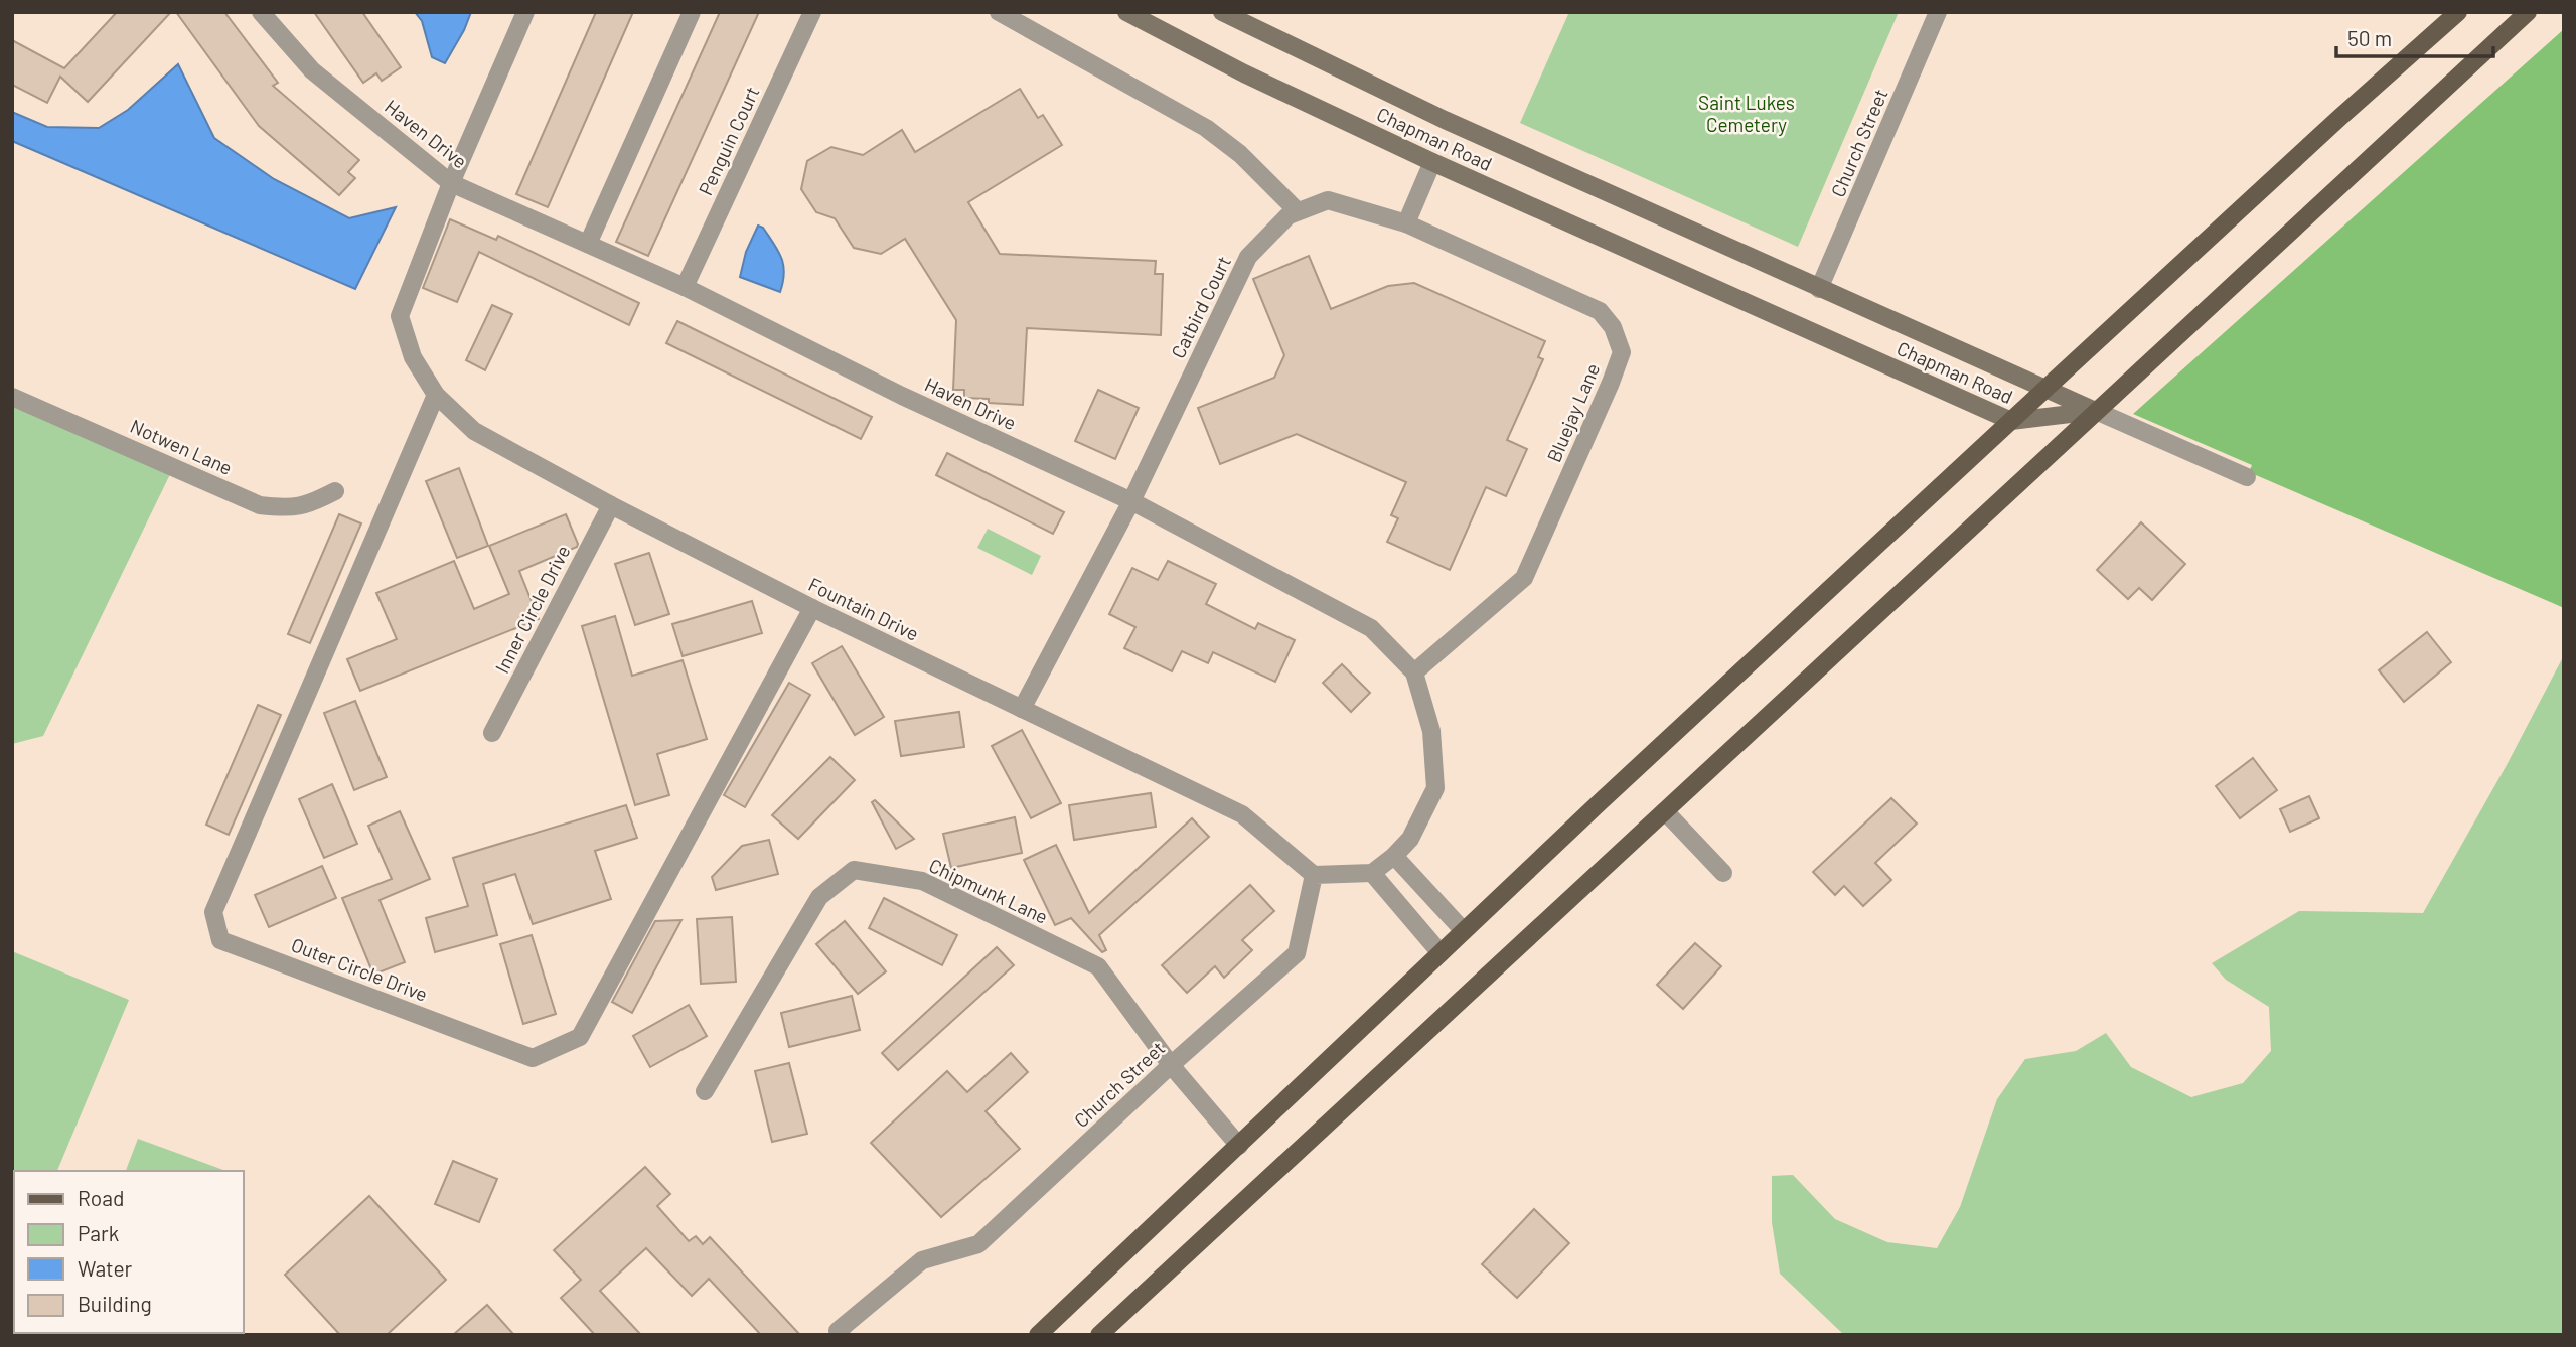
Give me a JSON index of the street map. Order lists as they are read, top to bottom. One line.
{"streets":{"street":["Haven Drive","Chapman Road","Penguin Court","Church Street","Catbird Court","Bluejay Lane","Notwen Lane","Inner Circle Drive","Fountain Drive","Chipmunk Lane","Outer Circle Drive"]},"crossings":[["Haven Drive","Penguin Court"],["Haven Drive","Catbird Court"],["Haven Drive","Bluejay Lane"],["Haven Drive","Fountain Drive"],["Chapman Road","Church Street"],["Church Street","Fountain Drive"],["Church Street","Chipmunk Lane"],["Catbird Court","Bluejay Lane"],["Catbird Court","Fountain Drive"],["Inner Circle Drive","Fountain Drive"],["Fountain Drive","Outer Circle Drive"]],"parks":["Saint Lukes Cemetery"],"legend":["Road","Park","Water","Building"],"scale_bar":"50 m"}
